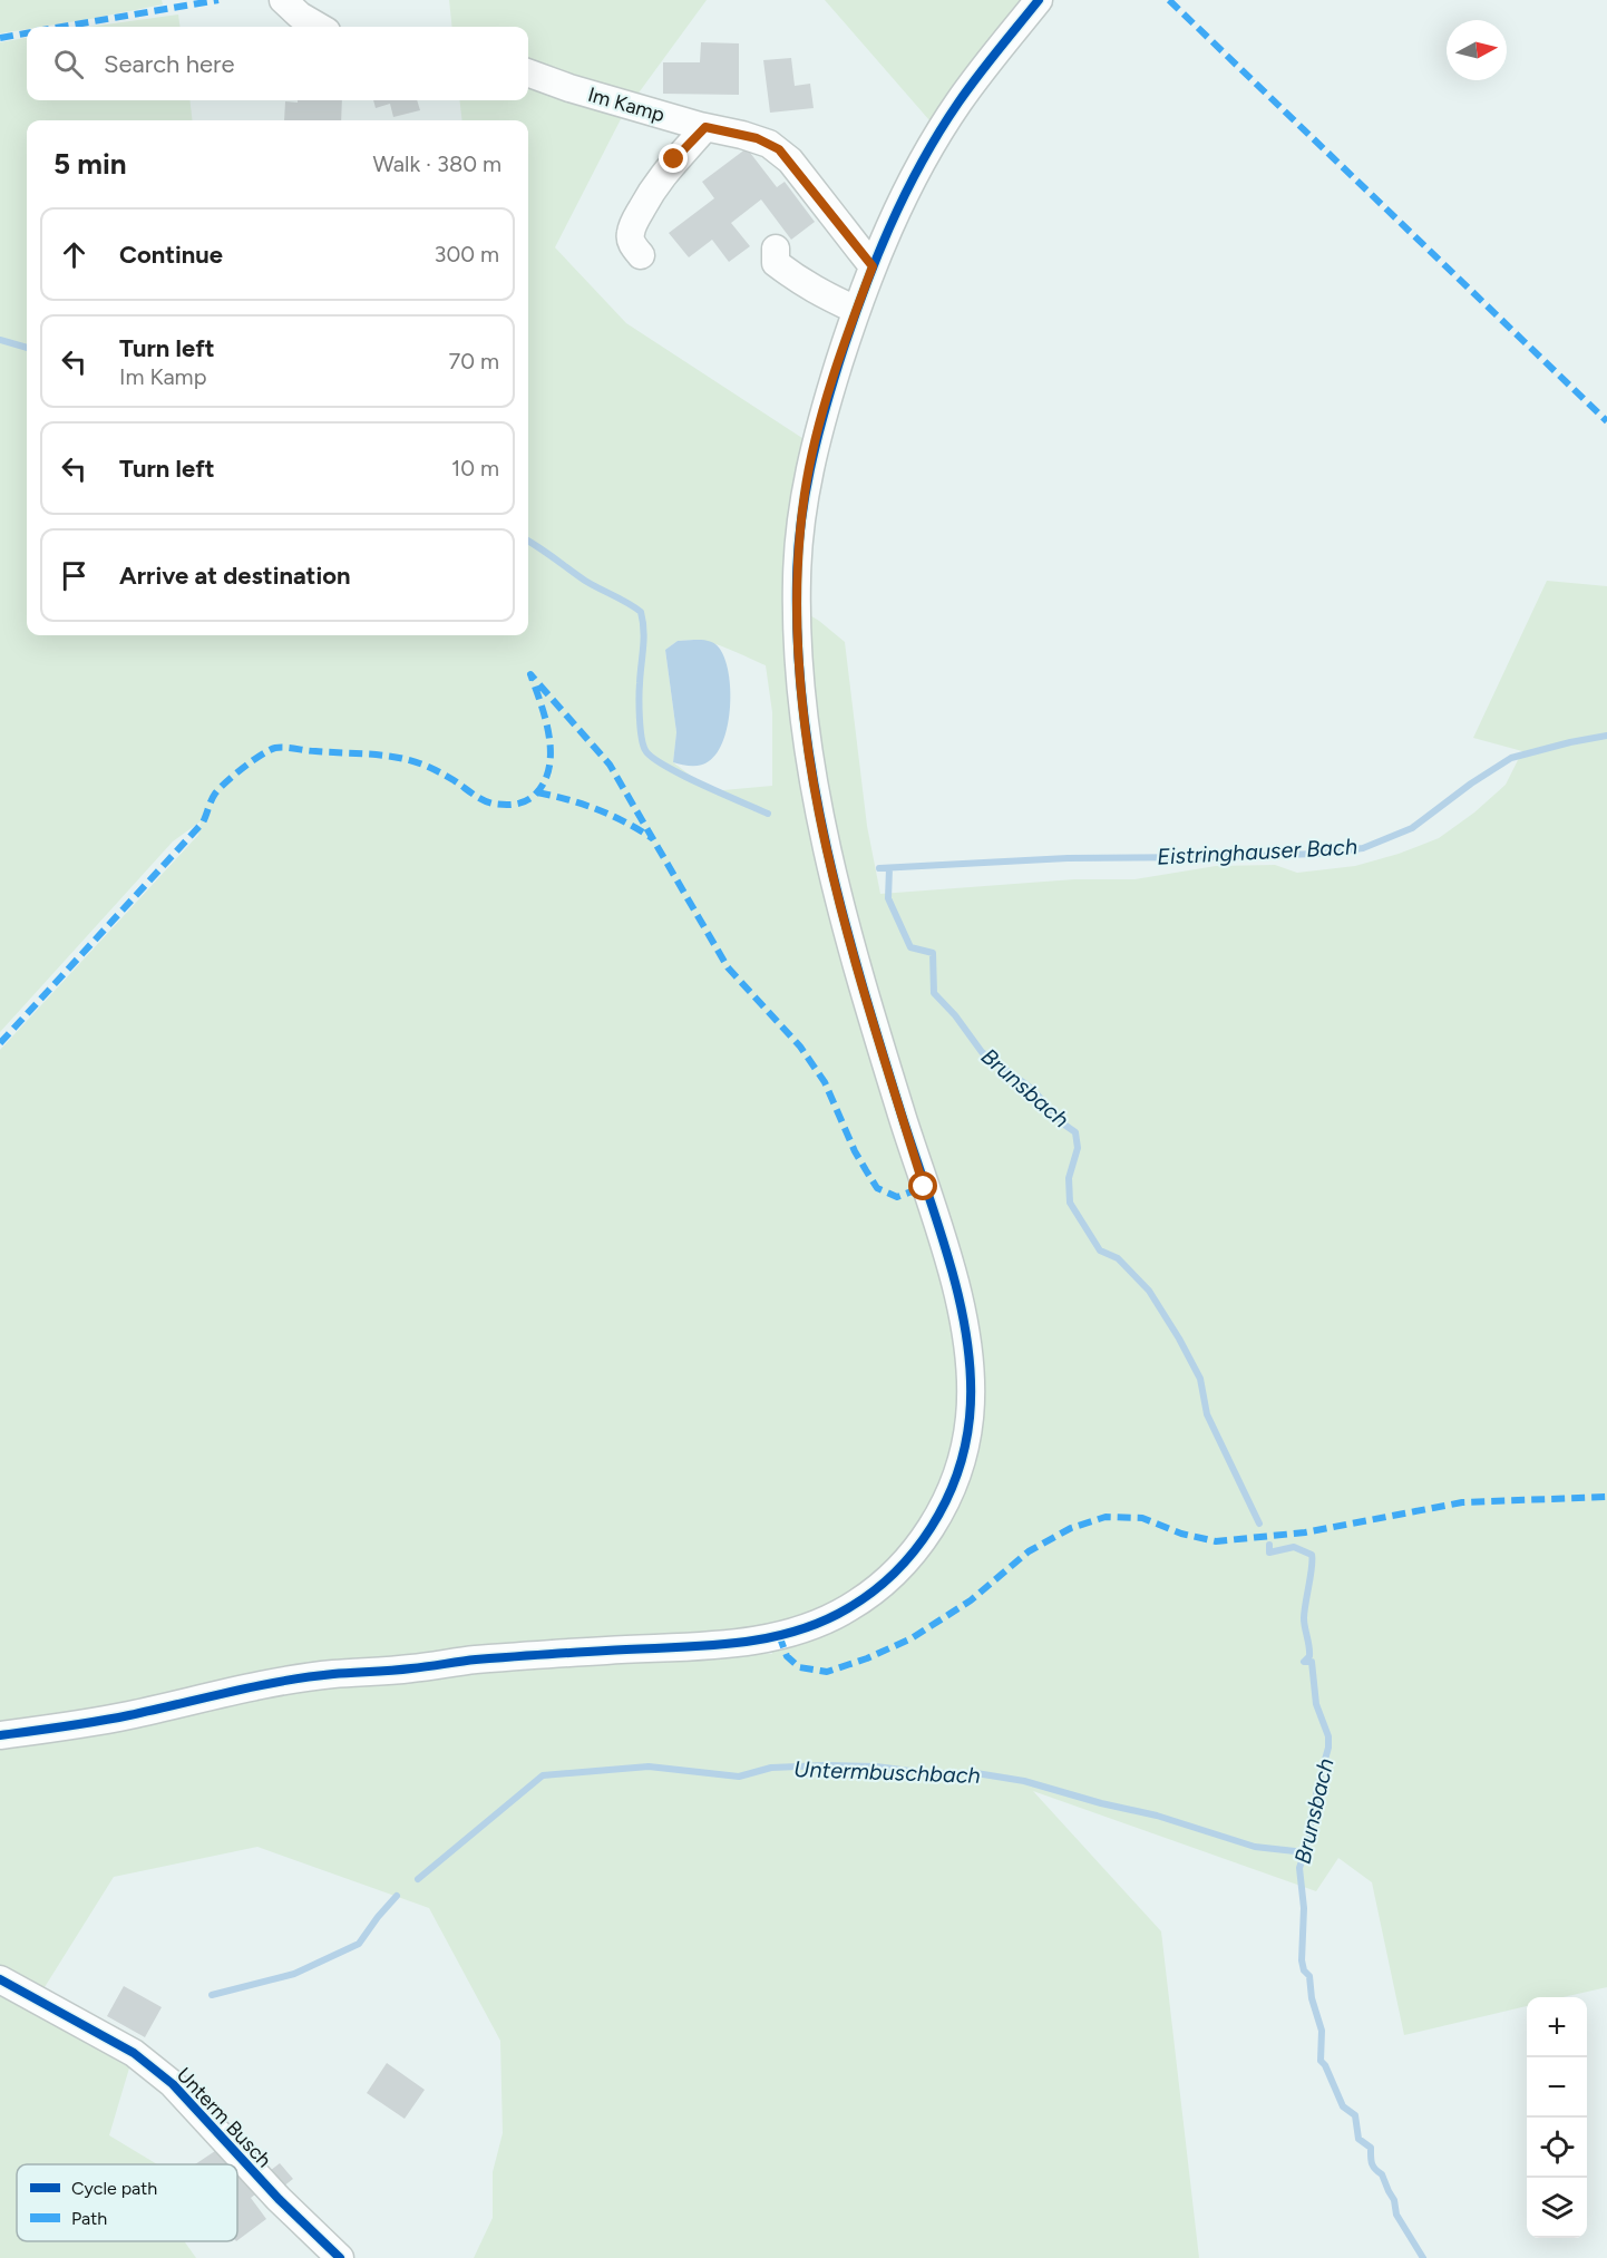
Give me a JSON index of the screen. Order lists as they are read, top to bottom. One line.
{"streets":{"street":["Im Kamp","Unterm Busch"]},"water":["Eistringhauser Bach","Brunsbach","Untermbuschbach"],"legend":["Cycle path","Path"],"north":"right","page":{"search":"Search here","heading":["5 min","Walk · 380 m"],"list":[["Continue","300 m"],["Turn left","Im Kamp","70 m"],["Turn left","10 m"],"Arrive at destination"],"map_buttons":["+","−"]}}
